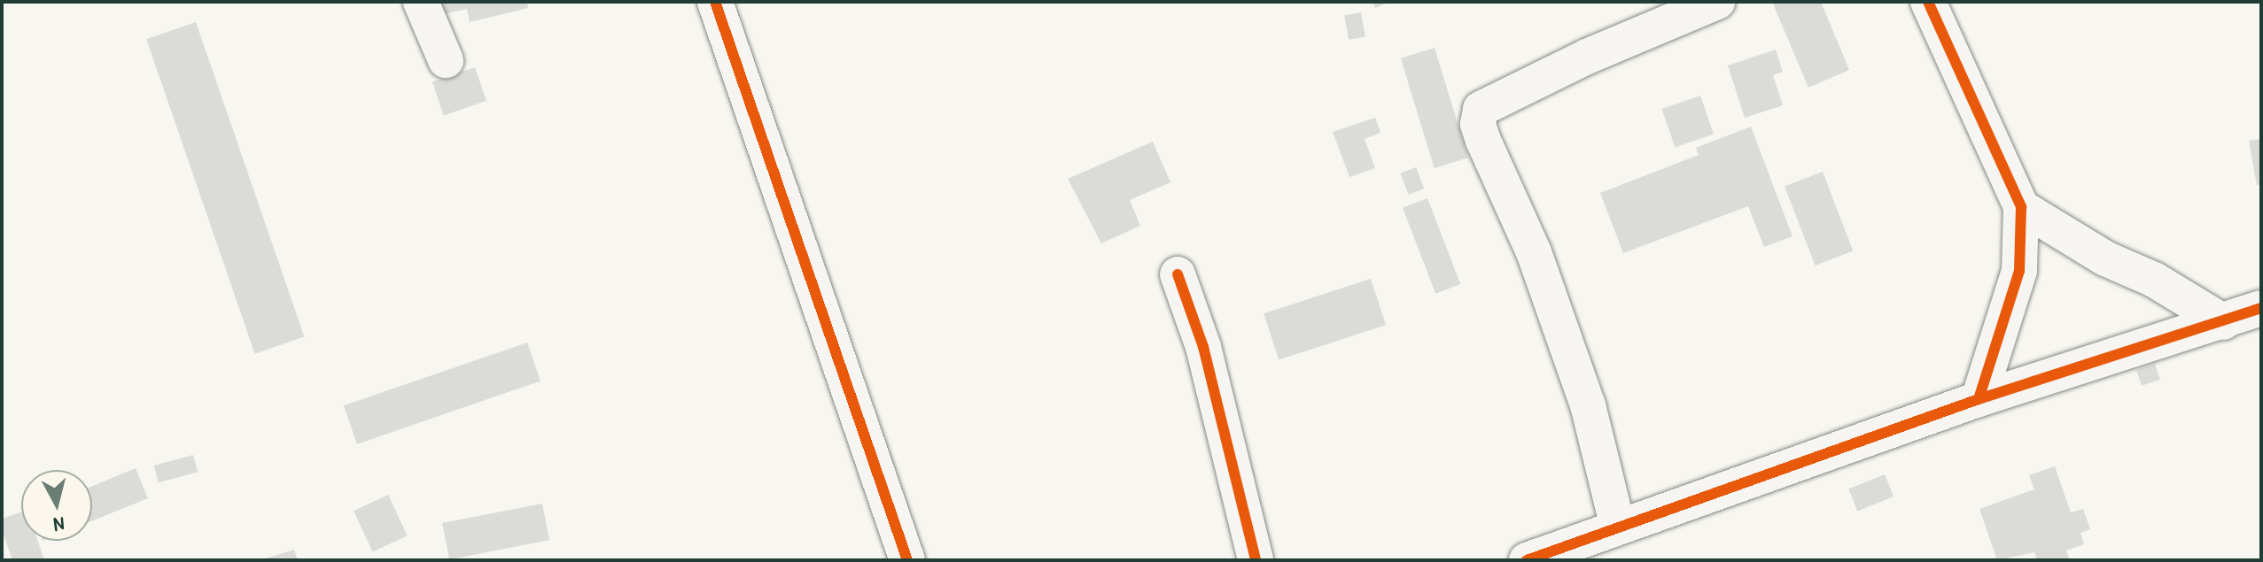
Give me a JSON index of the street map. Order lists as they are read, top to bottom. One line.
{"north":"bottom"}
